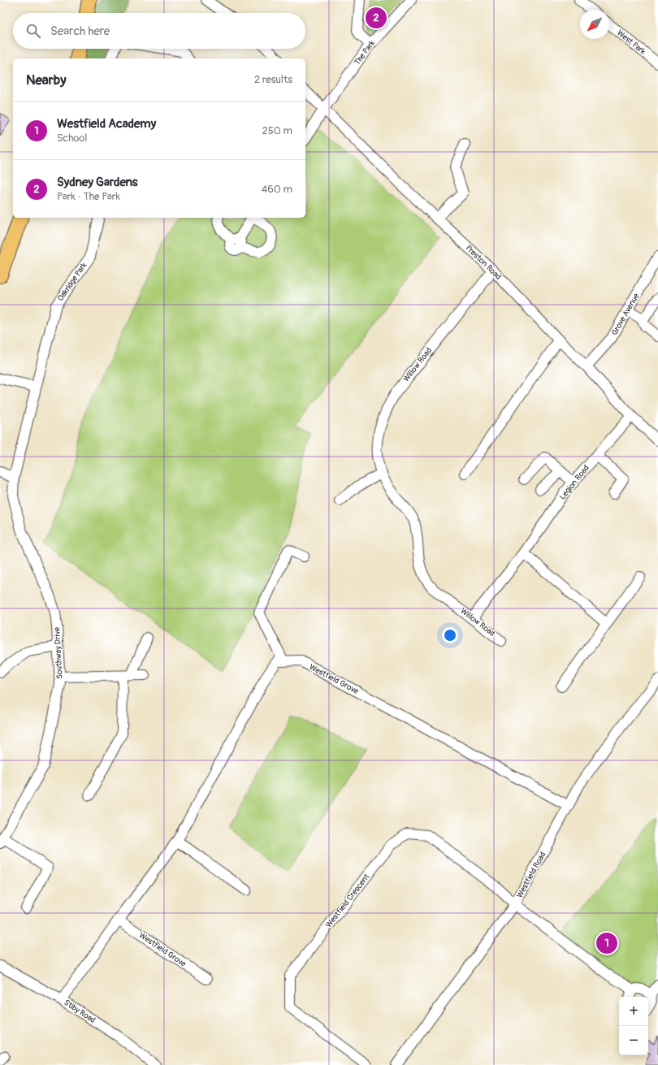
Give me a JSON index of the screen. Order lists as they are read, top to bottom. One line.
{"streets":{"street":["West Park","The Park","Preston Road","Oakridge Park","Grove Avenue","Willow Road","Legion Road","Southway Drive","Westfield Grove","Westfield Road","Westfield Crescent","Stiby Road"]},"crossings":[["The Park","Preston Road"],["Preston Road","Grove Avenue"],["Preston Road","Willow Road"],["Preston Road","Legion Road"],["Oakridge Park","Southway Drive"],["Willow Road","Legion Road"],["Westfield Grove","Westfield Road"],["Westfield Road","Westfield Crescent"]],"north":"bottom left","page":{"pins":["2","1"],"search":"Search here","heading":["Nearby","2 results"],"list":[{"mark":"1","name":"Westfield Academy","note":"School","value":"250 m"},{"mark":"2","name":"Sydney Gardens","note":"Park · The Park","value":"460 m"}],"map_buttons":["+","−"]}}
